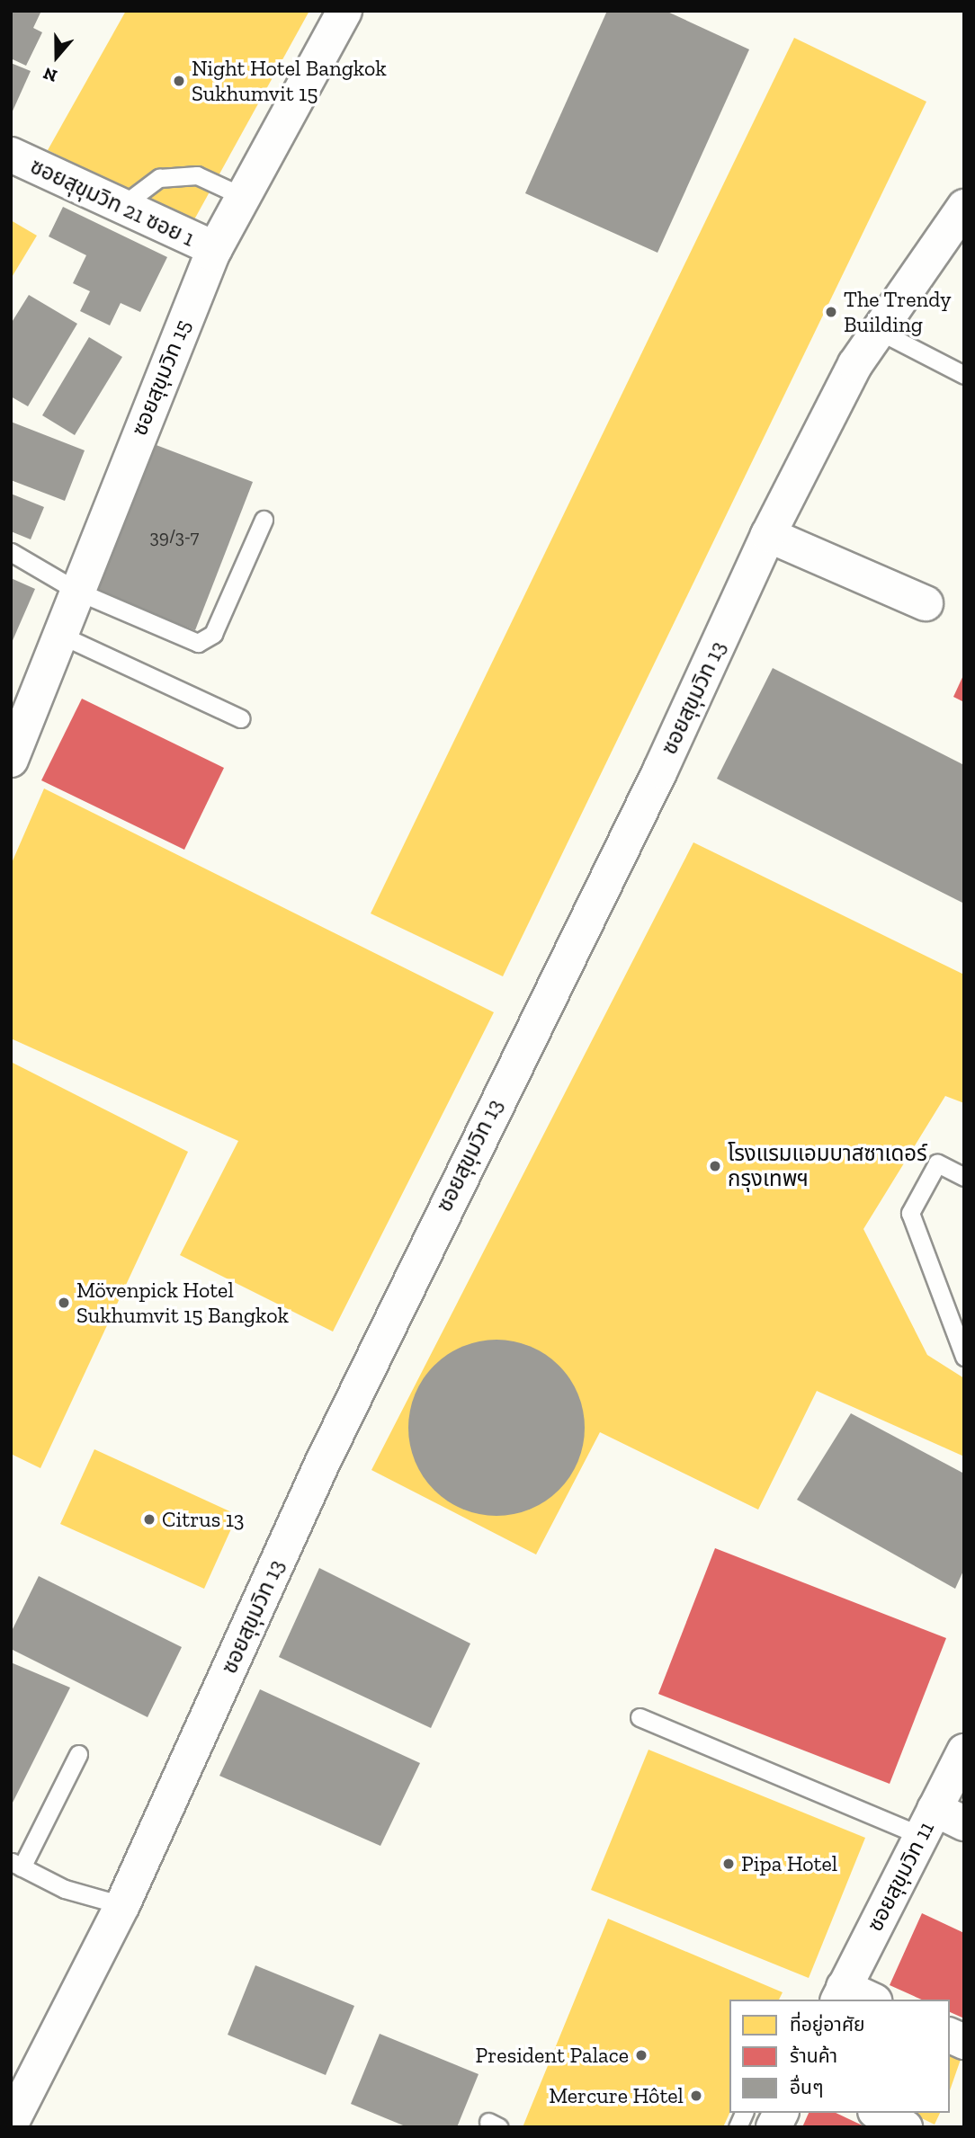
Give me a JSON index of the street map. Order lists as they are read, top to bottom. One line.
{"streets":{"street":["ซอยสุขุมวิท 21 ซอย 1","ซอยสุขุมวิท 15","ซอยสุขุมวิท 13","ซอยสุขุมวิท 11"]},"crossings":[["ซอยสุขุมวิท 21 ซอย 1","ซอยสุขุมวิท 15"]],"places":["Night Hotel Bangkok Sukhumvit 15","The Trendy Building","โรงแรมแอมบาสซาเดอร์ กรุงเทพฯ","Mövenpick Hotel Sukhumvit 15 Bangkok","Citrus 13","Pipa Hotel","President Palace","Mercure Hôtel"],"house_numbers":["39/3-7"],"legend":["ที่อยู่อาศัย","ร้านค้า","อื่นๆ"],"north":"bottom"}
